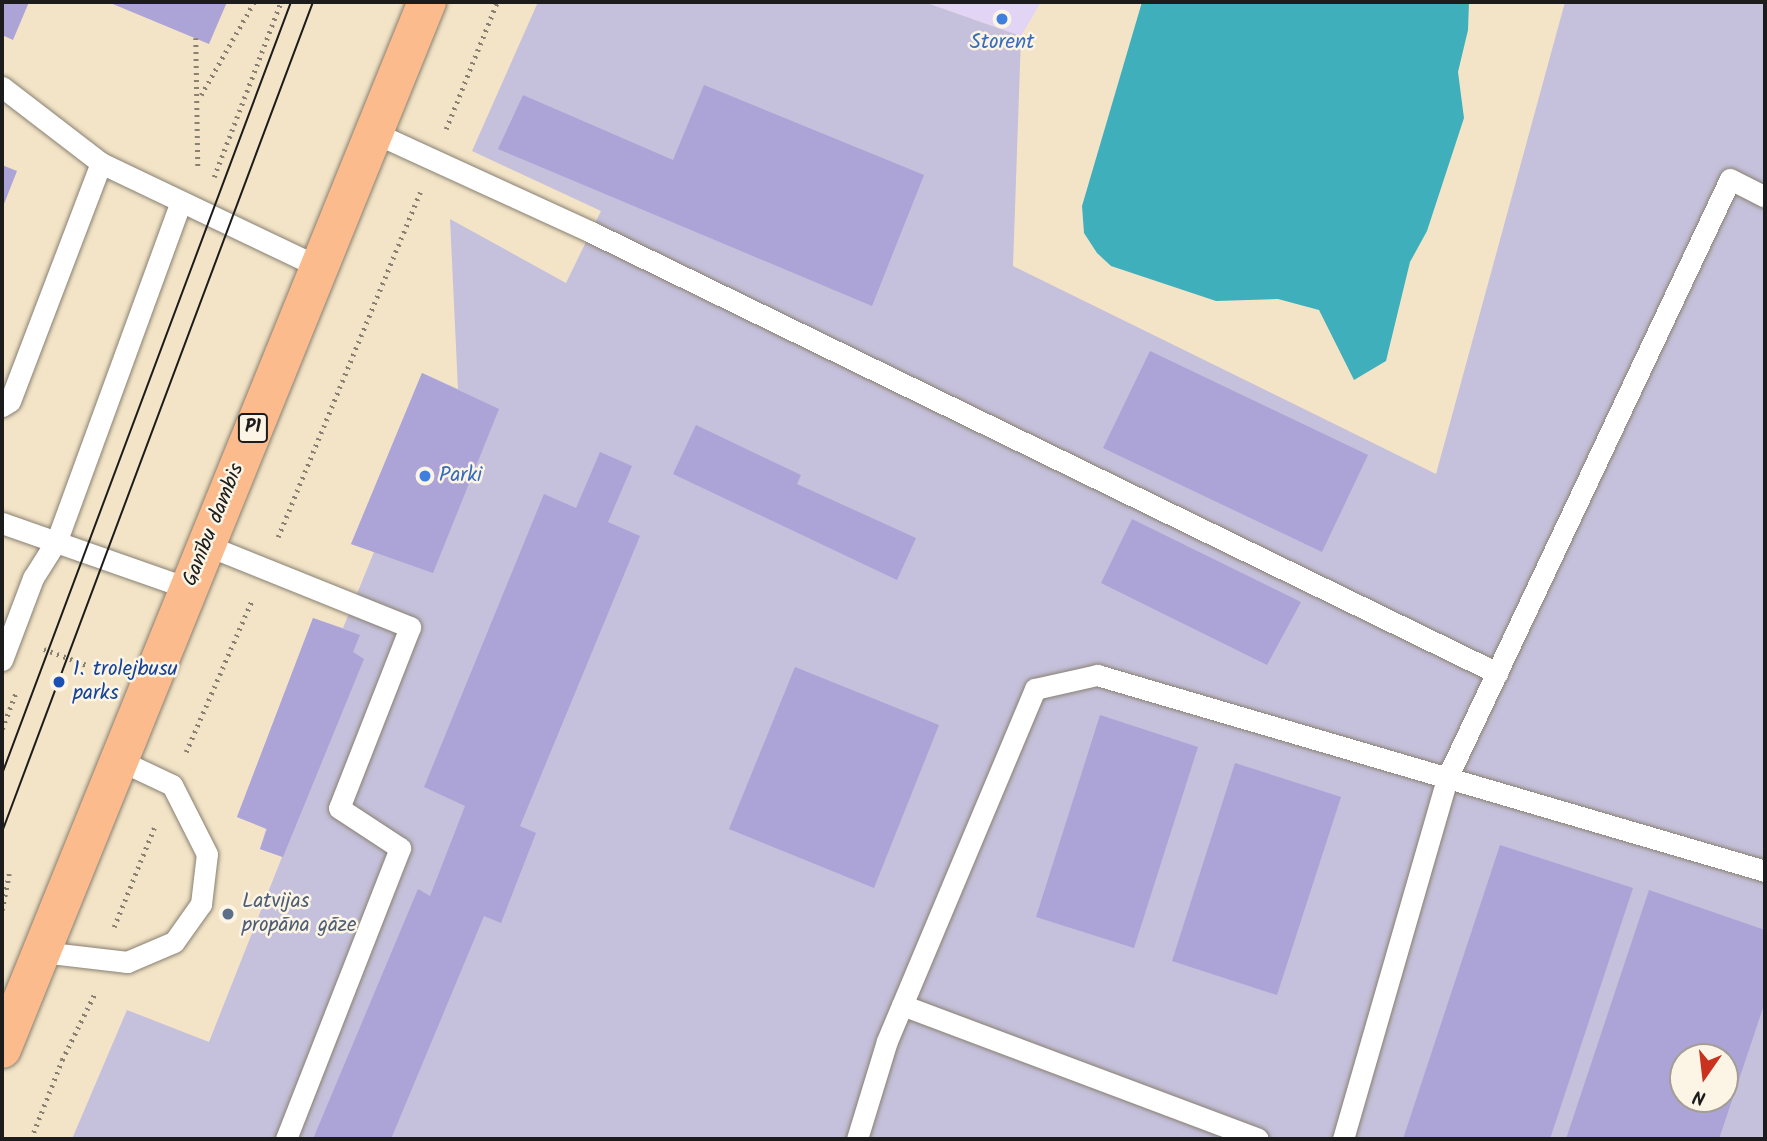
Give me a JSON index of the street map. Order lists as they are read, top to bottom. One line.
{"streets":{"main road":["P1","Ganību dambis"]},"places":["Storent","Parki","1. trolejbusu parks","Latvijas propāna gāze"],"north":"bottom"}
